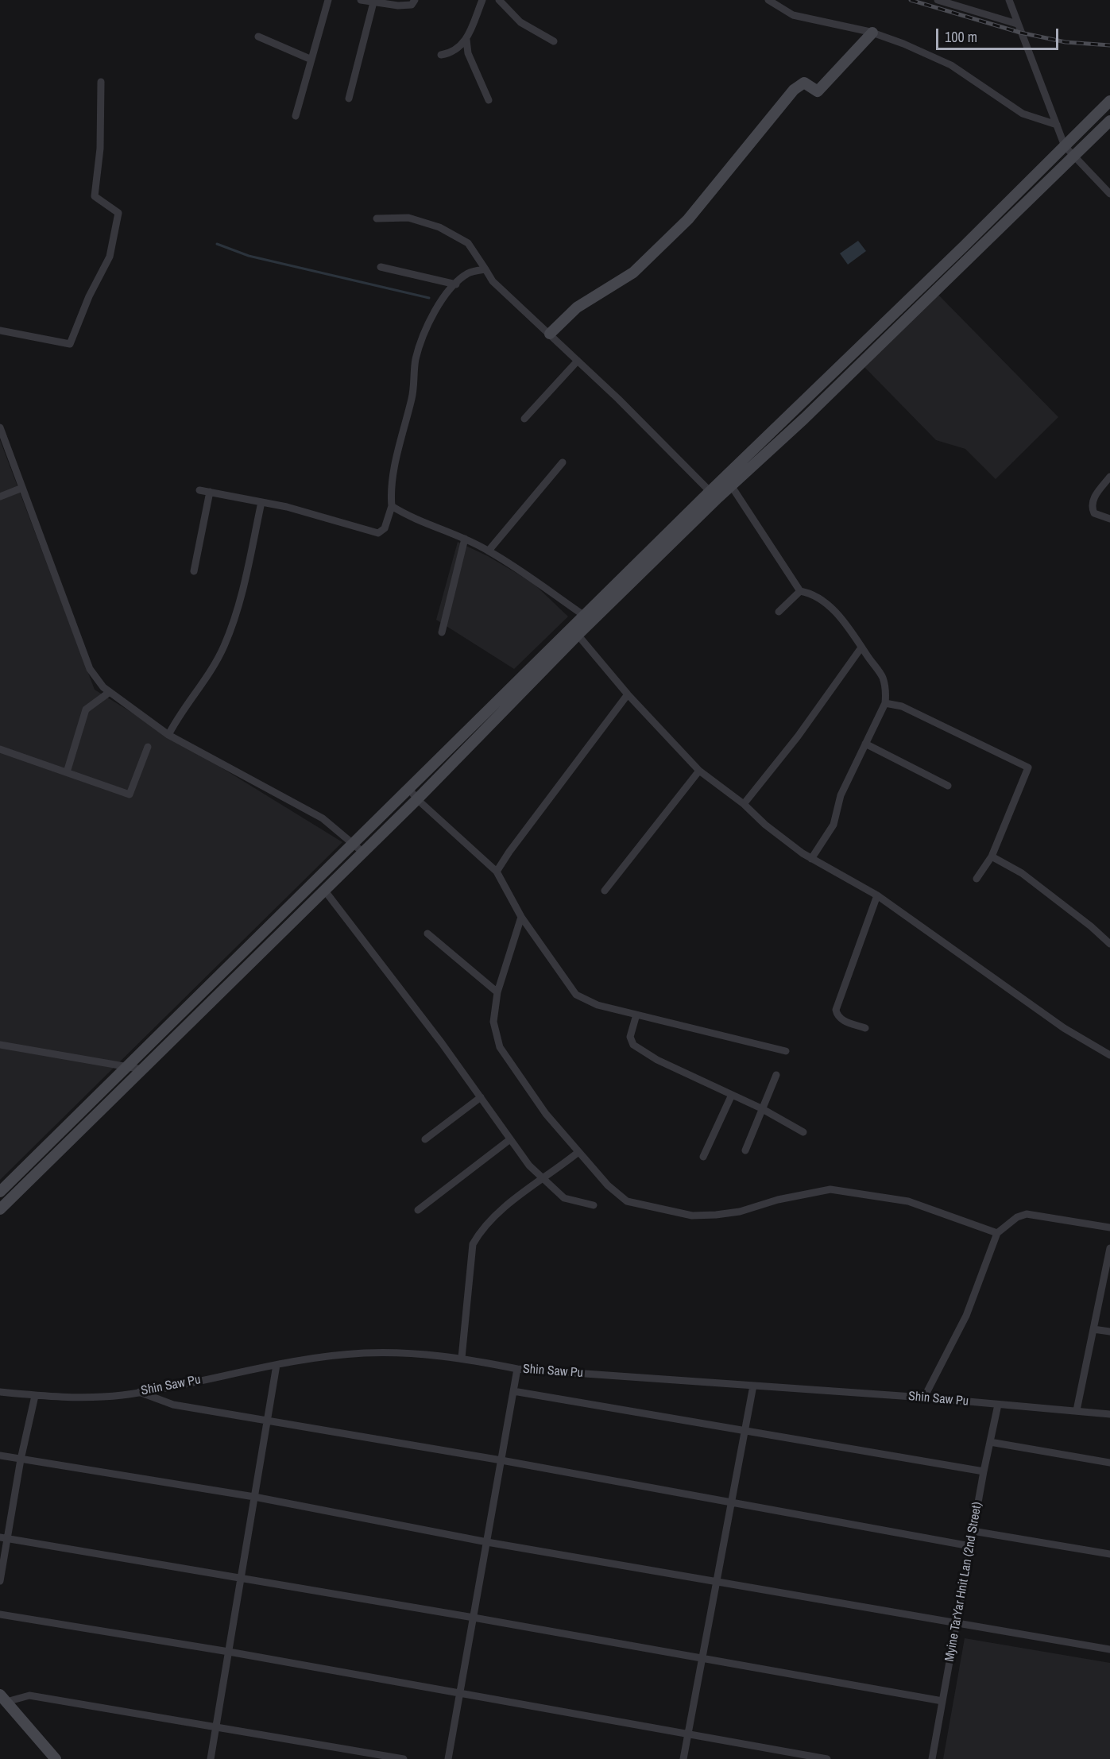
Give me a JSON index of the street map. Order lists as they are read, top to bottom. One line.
{"streets":{"street":["Shin Saw Pu","Myine TarYar Hnit Lan (2nd Street)"]},"crossings":[["Shin Saw Pu","Myine TarYar Hnit Lan (2nd Street)"]],"scale_bar":"100 m"}
